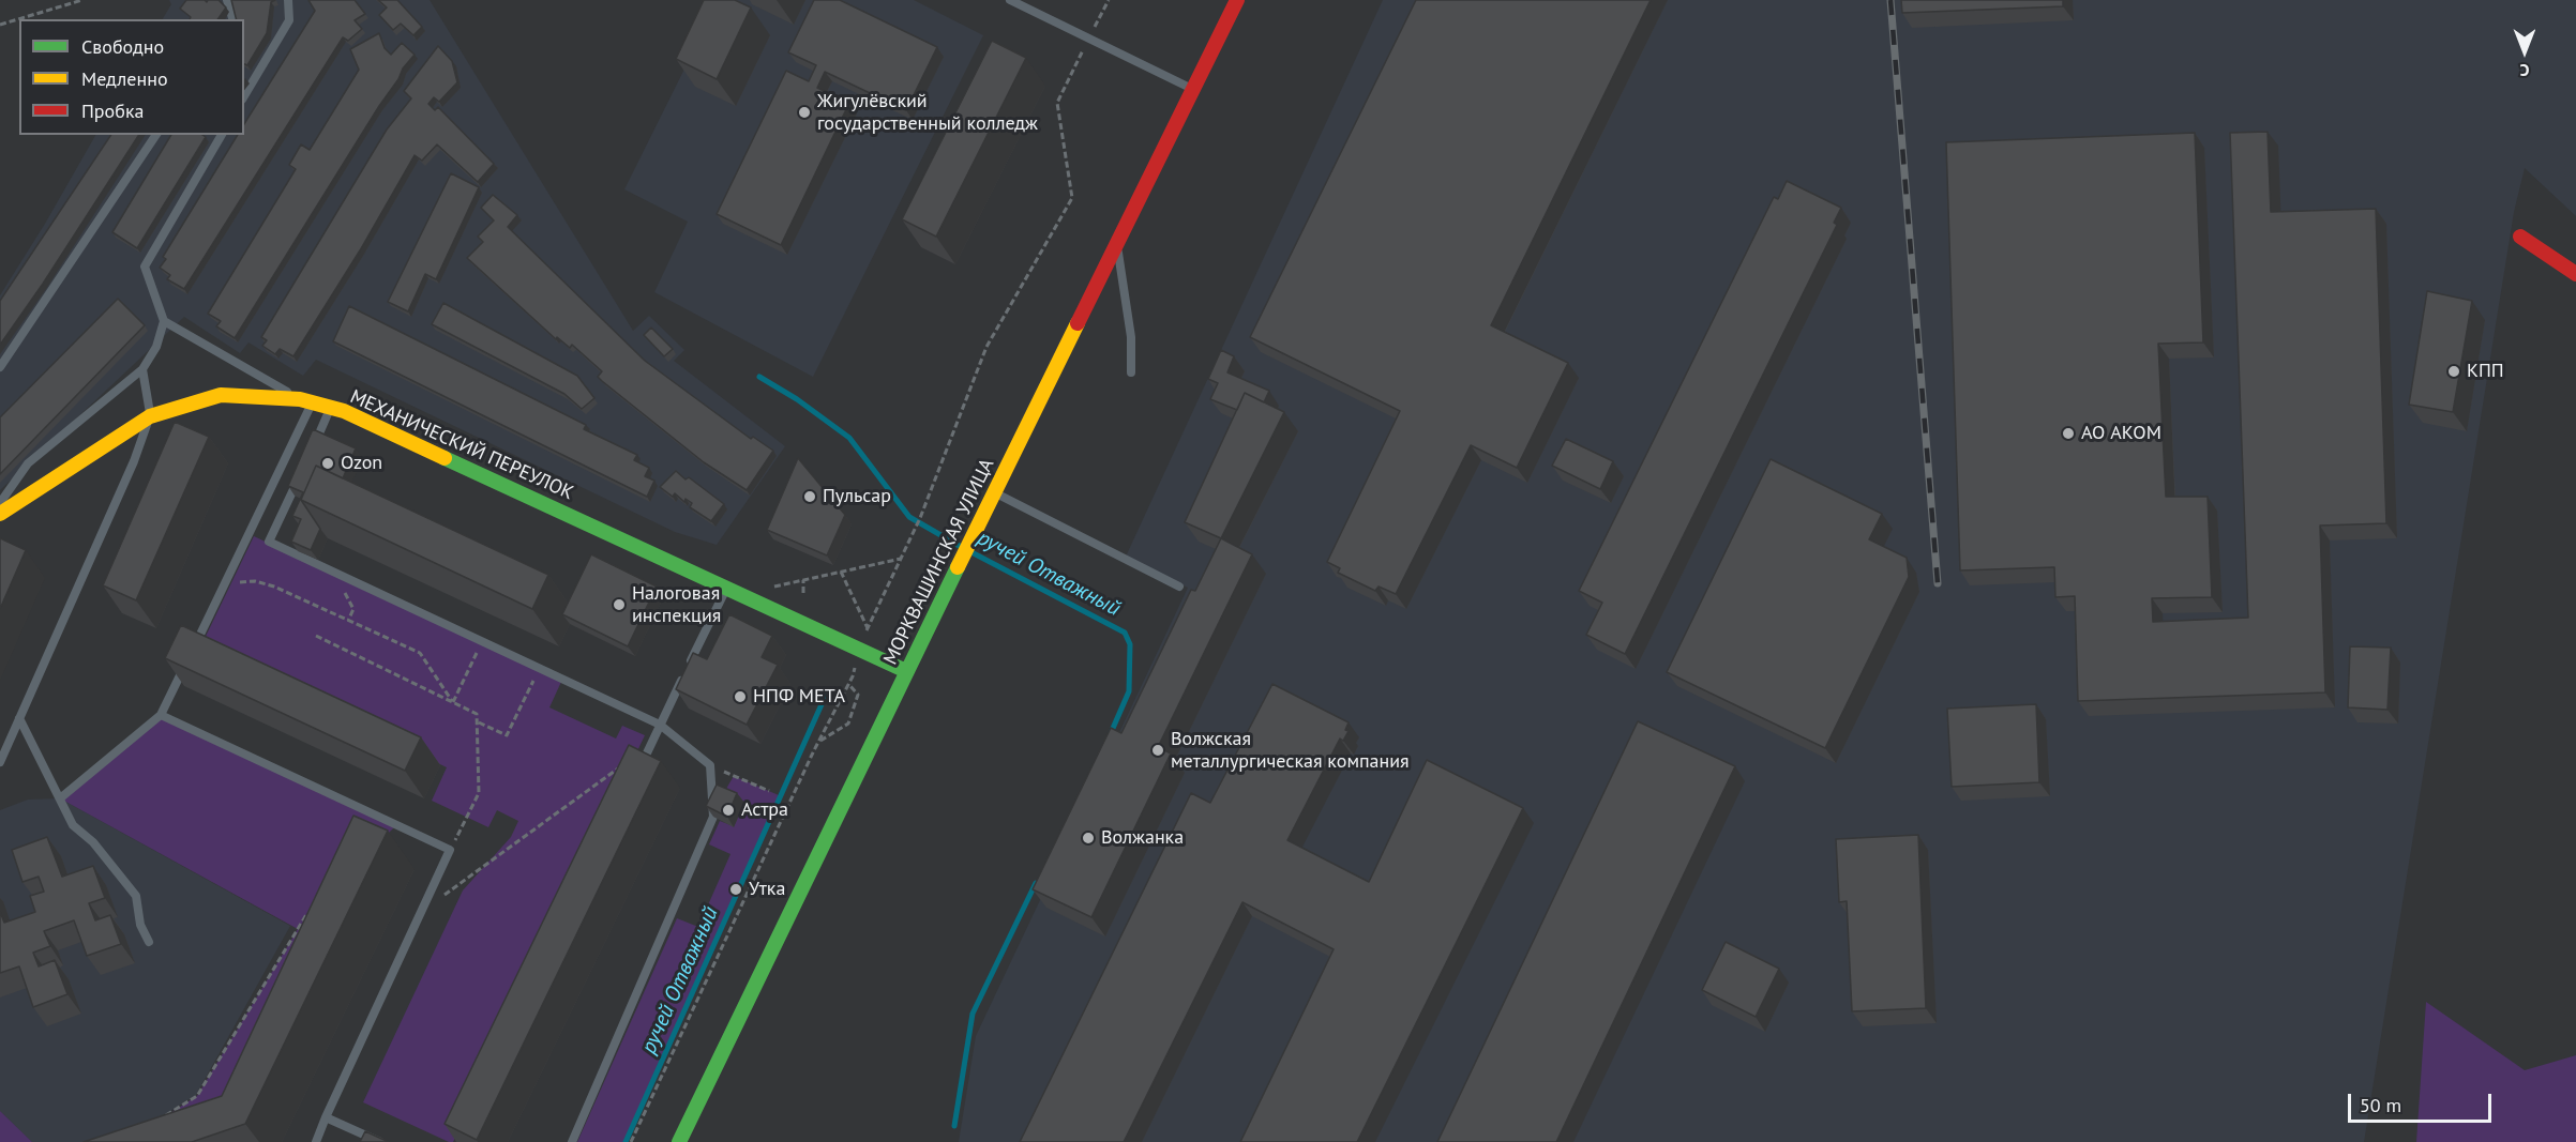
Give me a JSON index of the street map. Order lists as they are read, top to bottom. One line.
{"streets":{"street":["МЕХАНИЧЕСКИЙ ПЕРЕУЛОК","МОРКВАШИНСКАЯ УЛИЦА"]},"crossings":[["МЕХАНИЧЕСКИЙ ПЕРЕУЛОК","МОРКВАШИНСКАЯ УЛИЦА"]],"water":["ручей Отважный"],"places":["Жигулёвский государственный колледж","КПП","АО АКОМ","Ozon","Пульсар","Налоговая инспекция","НПФ МЕТА","Волжская металлургическая компания","Астра","Волжанка","Утка"],"legend":["Свободно","Медленно","Пробка"],"scale_bar":"50 m","north":"bottom"}
